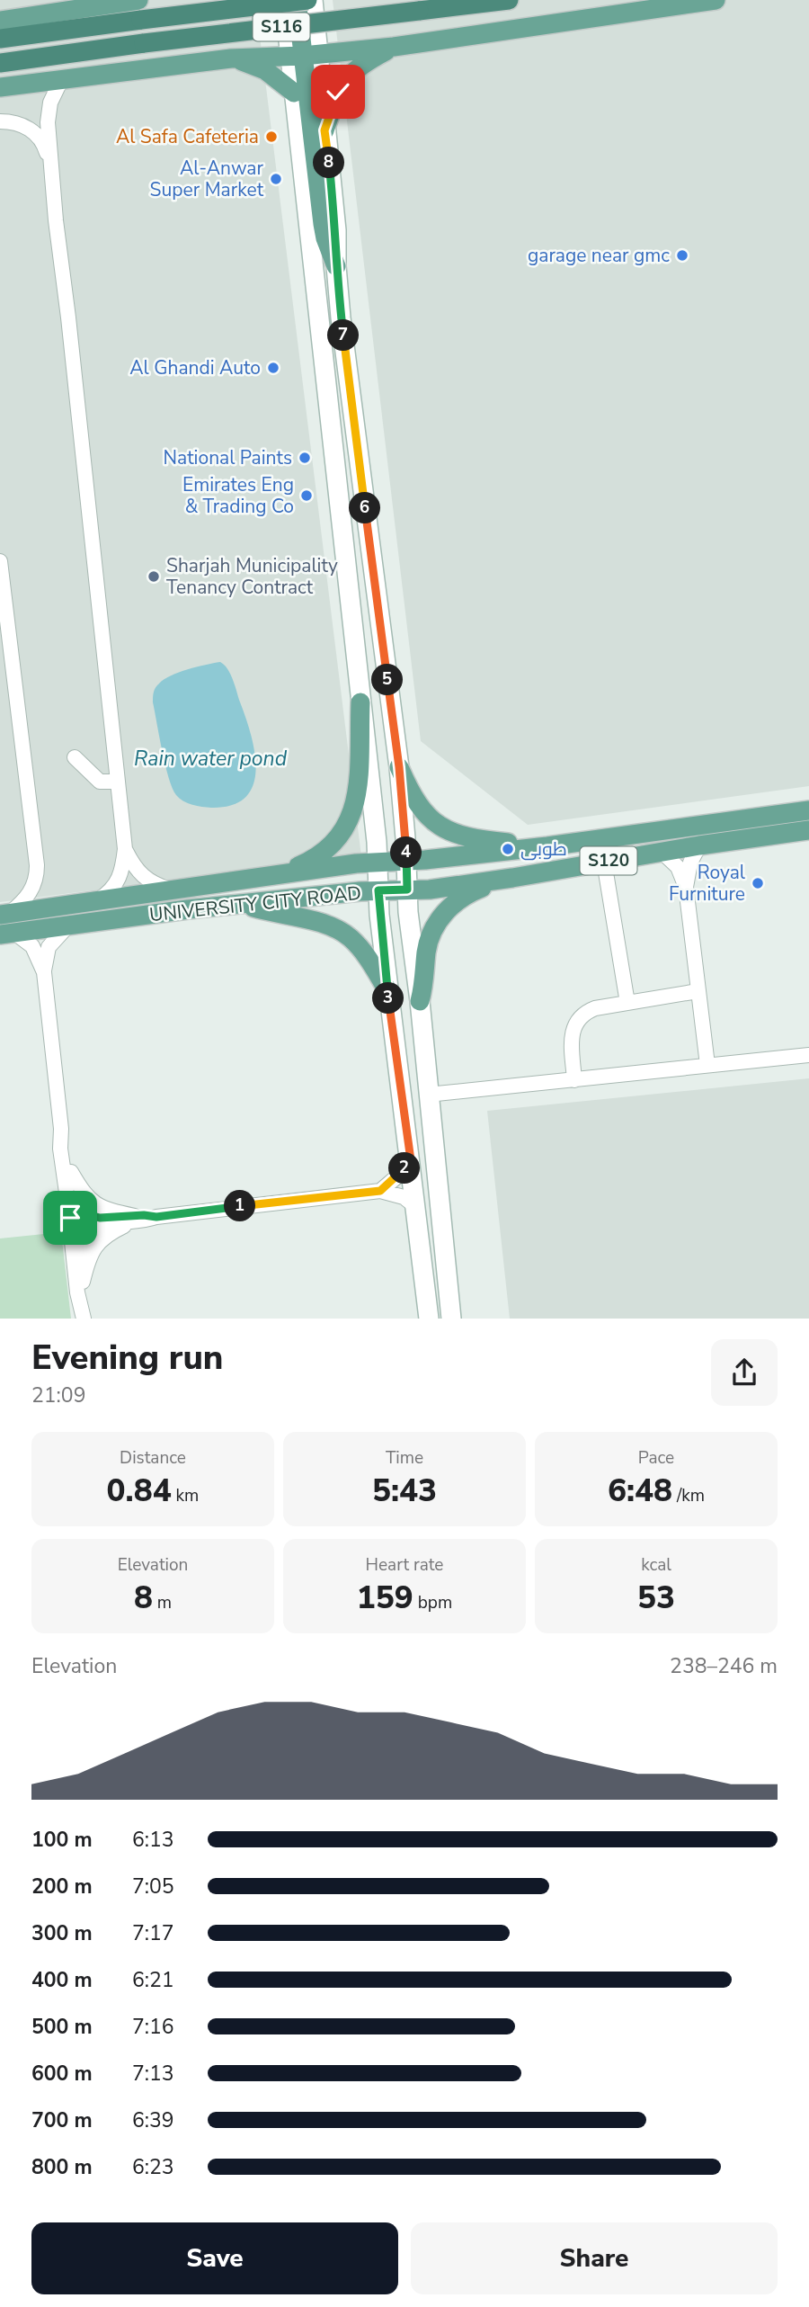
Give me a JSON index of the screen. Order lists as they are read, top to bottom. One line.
{"streets":{"highway":["S116"],"main road":["S120","UNIVERSITY CITY ROAD"]},"water":["Rain water pond"],"places":["Al Safa Cafeteria","Al-Anwar Super Market","garage near gmc","Al Ghandi Auto","National Paints","Emirates Eng & Trading Co","Sharjah Municipality Tenancy Contract","طوبى","Royal Furniture"],"page":{"pins":["8","7","6","5","4","3","2","1"],"heading":["Evening run","21:09"],"stats":[["Distance","0.84 km"],["Time","5:43"],["Pace","6:48 /km"],["Elevation","8 m"],["Heart rate","159 bpm"],["kcal","53"]],"chart":["Elevation","238–246 m"],"list":[{"name":"100 m","note":"6:13"},{"name":"200 m","note":"7:05"},{"name":"300 m","note":"7:17"},{"name":"400 m","note":"6:21"},{"name":"500 m","note":"7:16"},{"name":"600 m","note":"7:13"},{"name":"700 m","note":"6:39"},{"name":"800 m","note":"6:23"}],"buttons":["Save","Share"]}}
